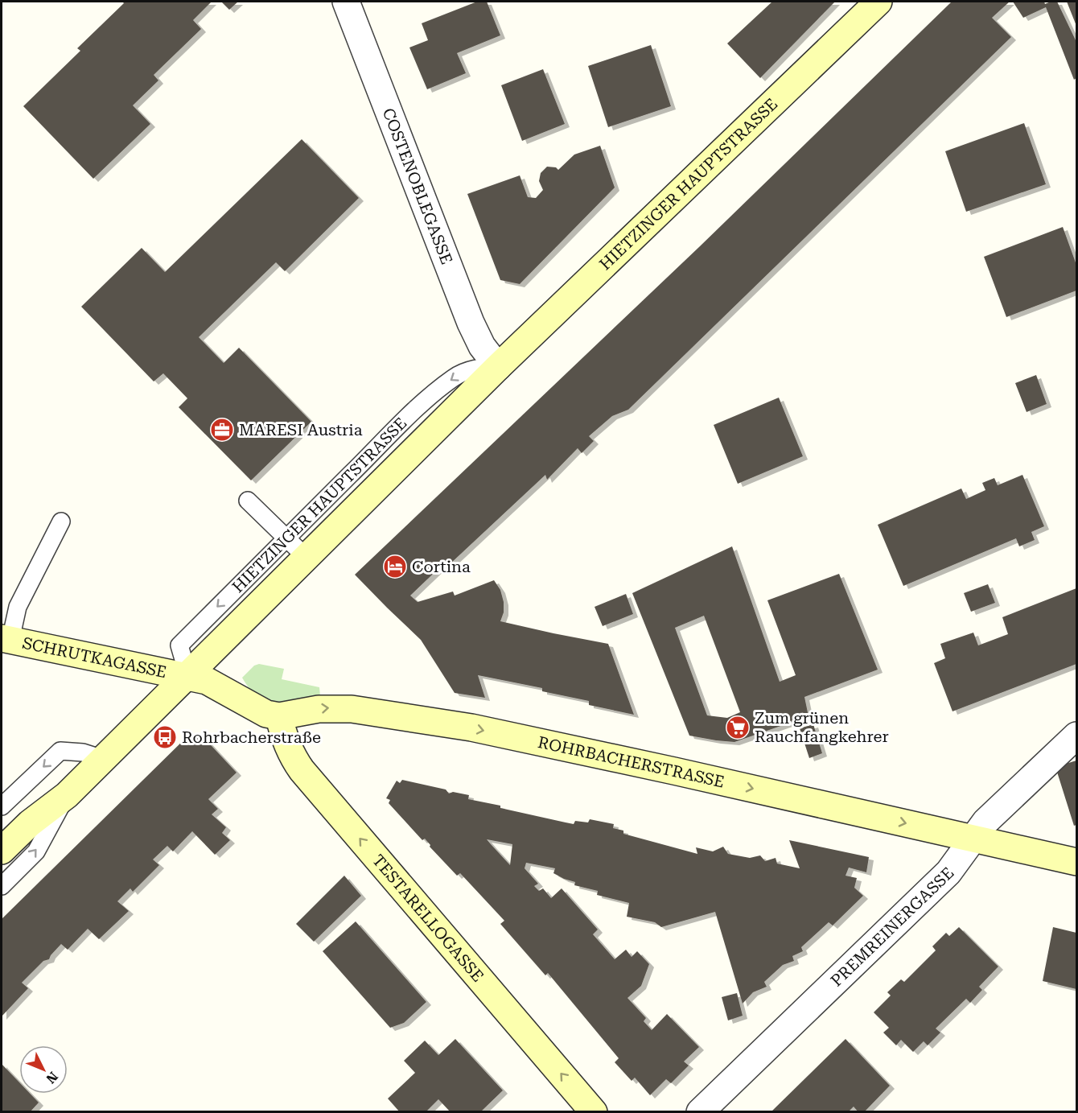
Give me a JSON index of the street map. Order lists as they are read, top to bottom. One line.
{"streets":{"street":["HIETZINGER HAUPTSTRASSE","COSTENOBLEGASSE","SCHRUTKAGASSE","ROHRBACHERSTRASSE","TESTARELLOGASSE","PREMREINERGASSE"]},"crossings":[["HIETZINGER HAUPTSTRASSE","COSTENOBLEGASSE"],["HIETZINGER HAUPTSTRASSE","SCHRUTKAGASSE"],["HIETZINGER HAUPTSTRASSE","ROHRBACHERSTRASSE"],["SCHRUTKAGASSE","ROHRBACHERSTRASSE"],["ROHRBACHERSTRASSE","TESTARELLOGASSE"],["ROHRBACHERSTRASSE","PREMREINERGASSE"]],"one_way":["ROHRBACHERSTRASSE","TESTARELLOGASSE"],"places":{"office":["MARESI Austria"],"hotel":["Cortina"],"supermarket":["Zum grünen Rauchfangkehrer"],"bus stop":["Rohrbacherstraße"]},"north":"bottom right"}
